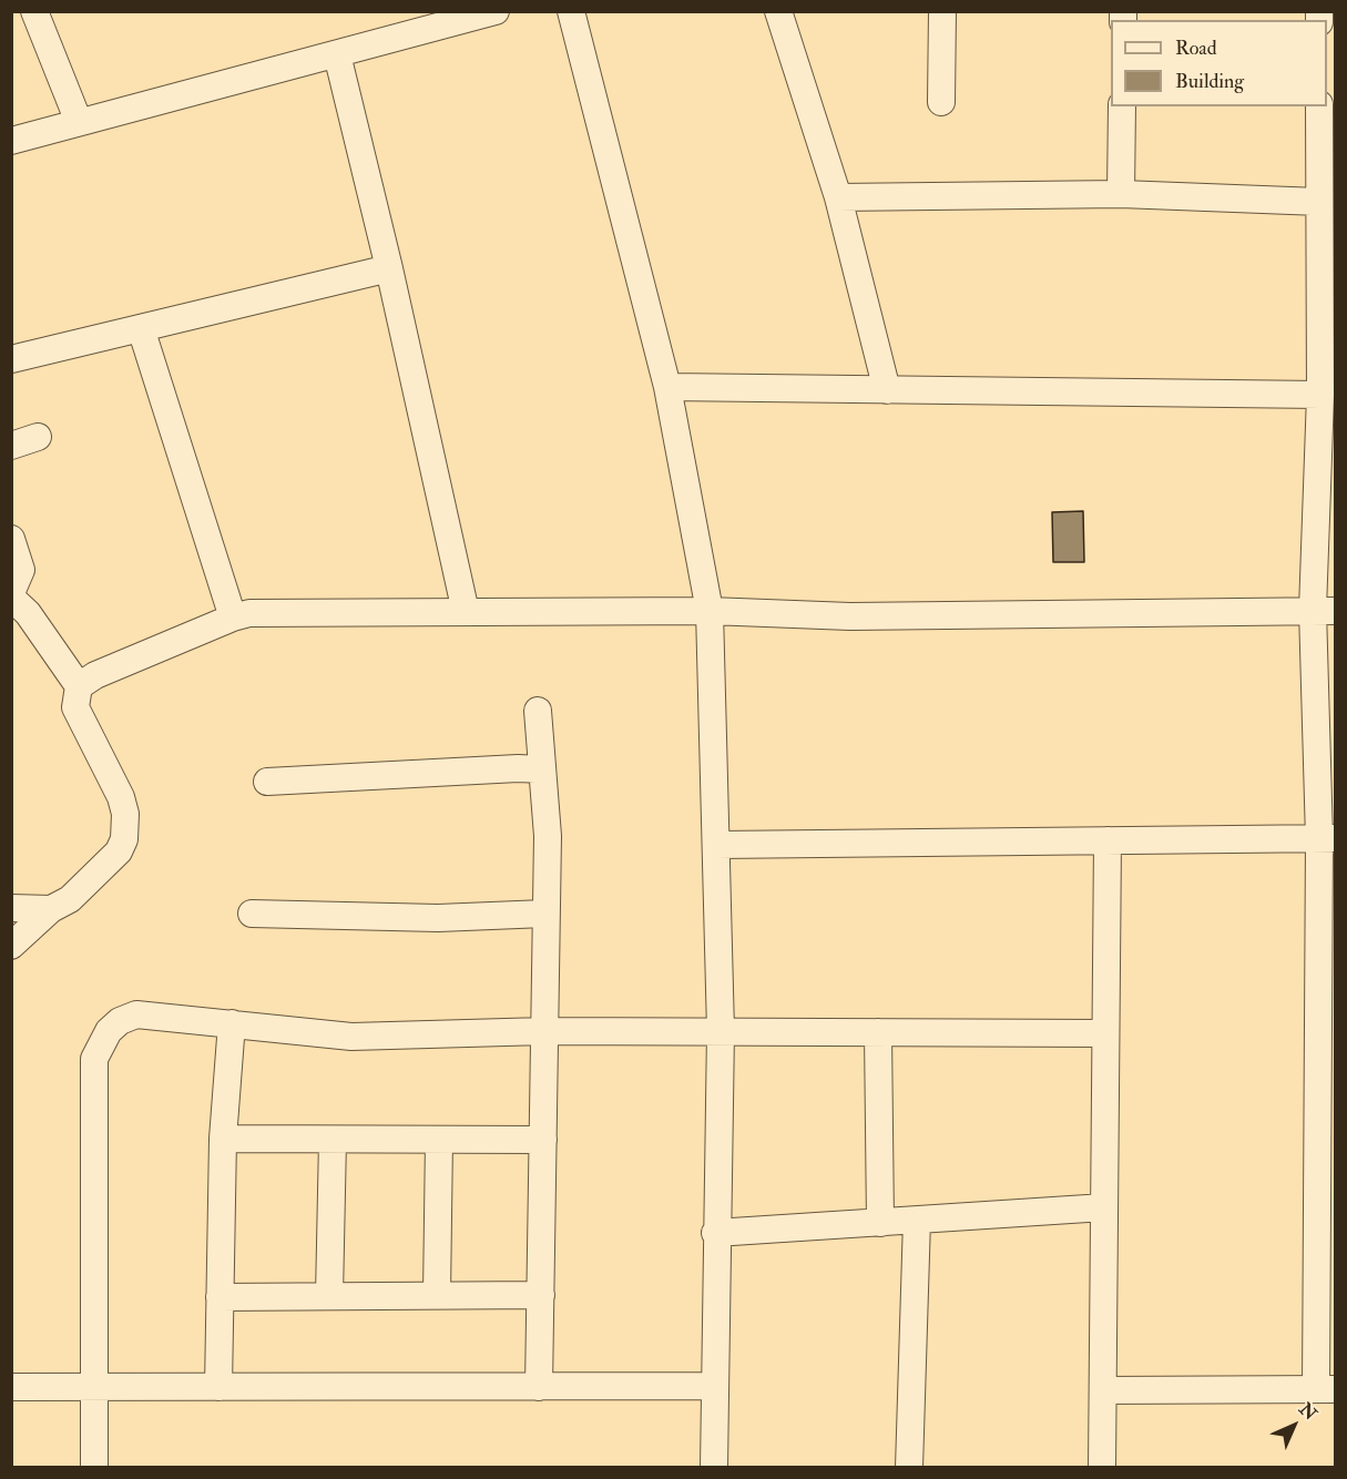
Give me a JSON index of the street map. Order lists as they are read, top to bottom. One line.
{"legend":["Road","Building"],"north":"top right"}
